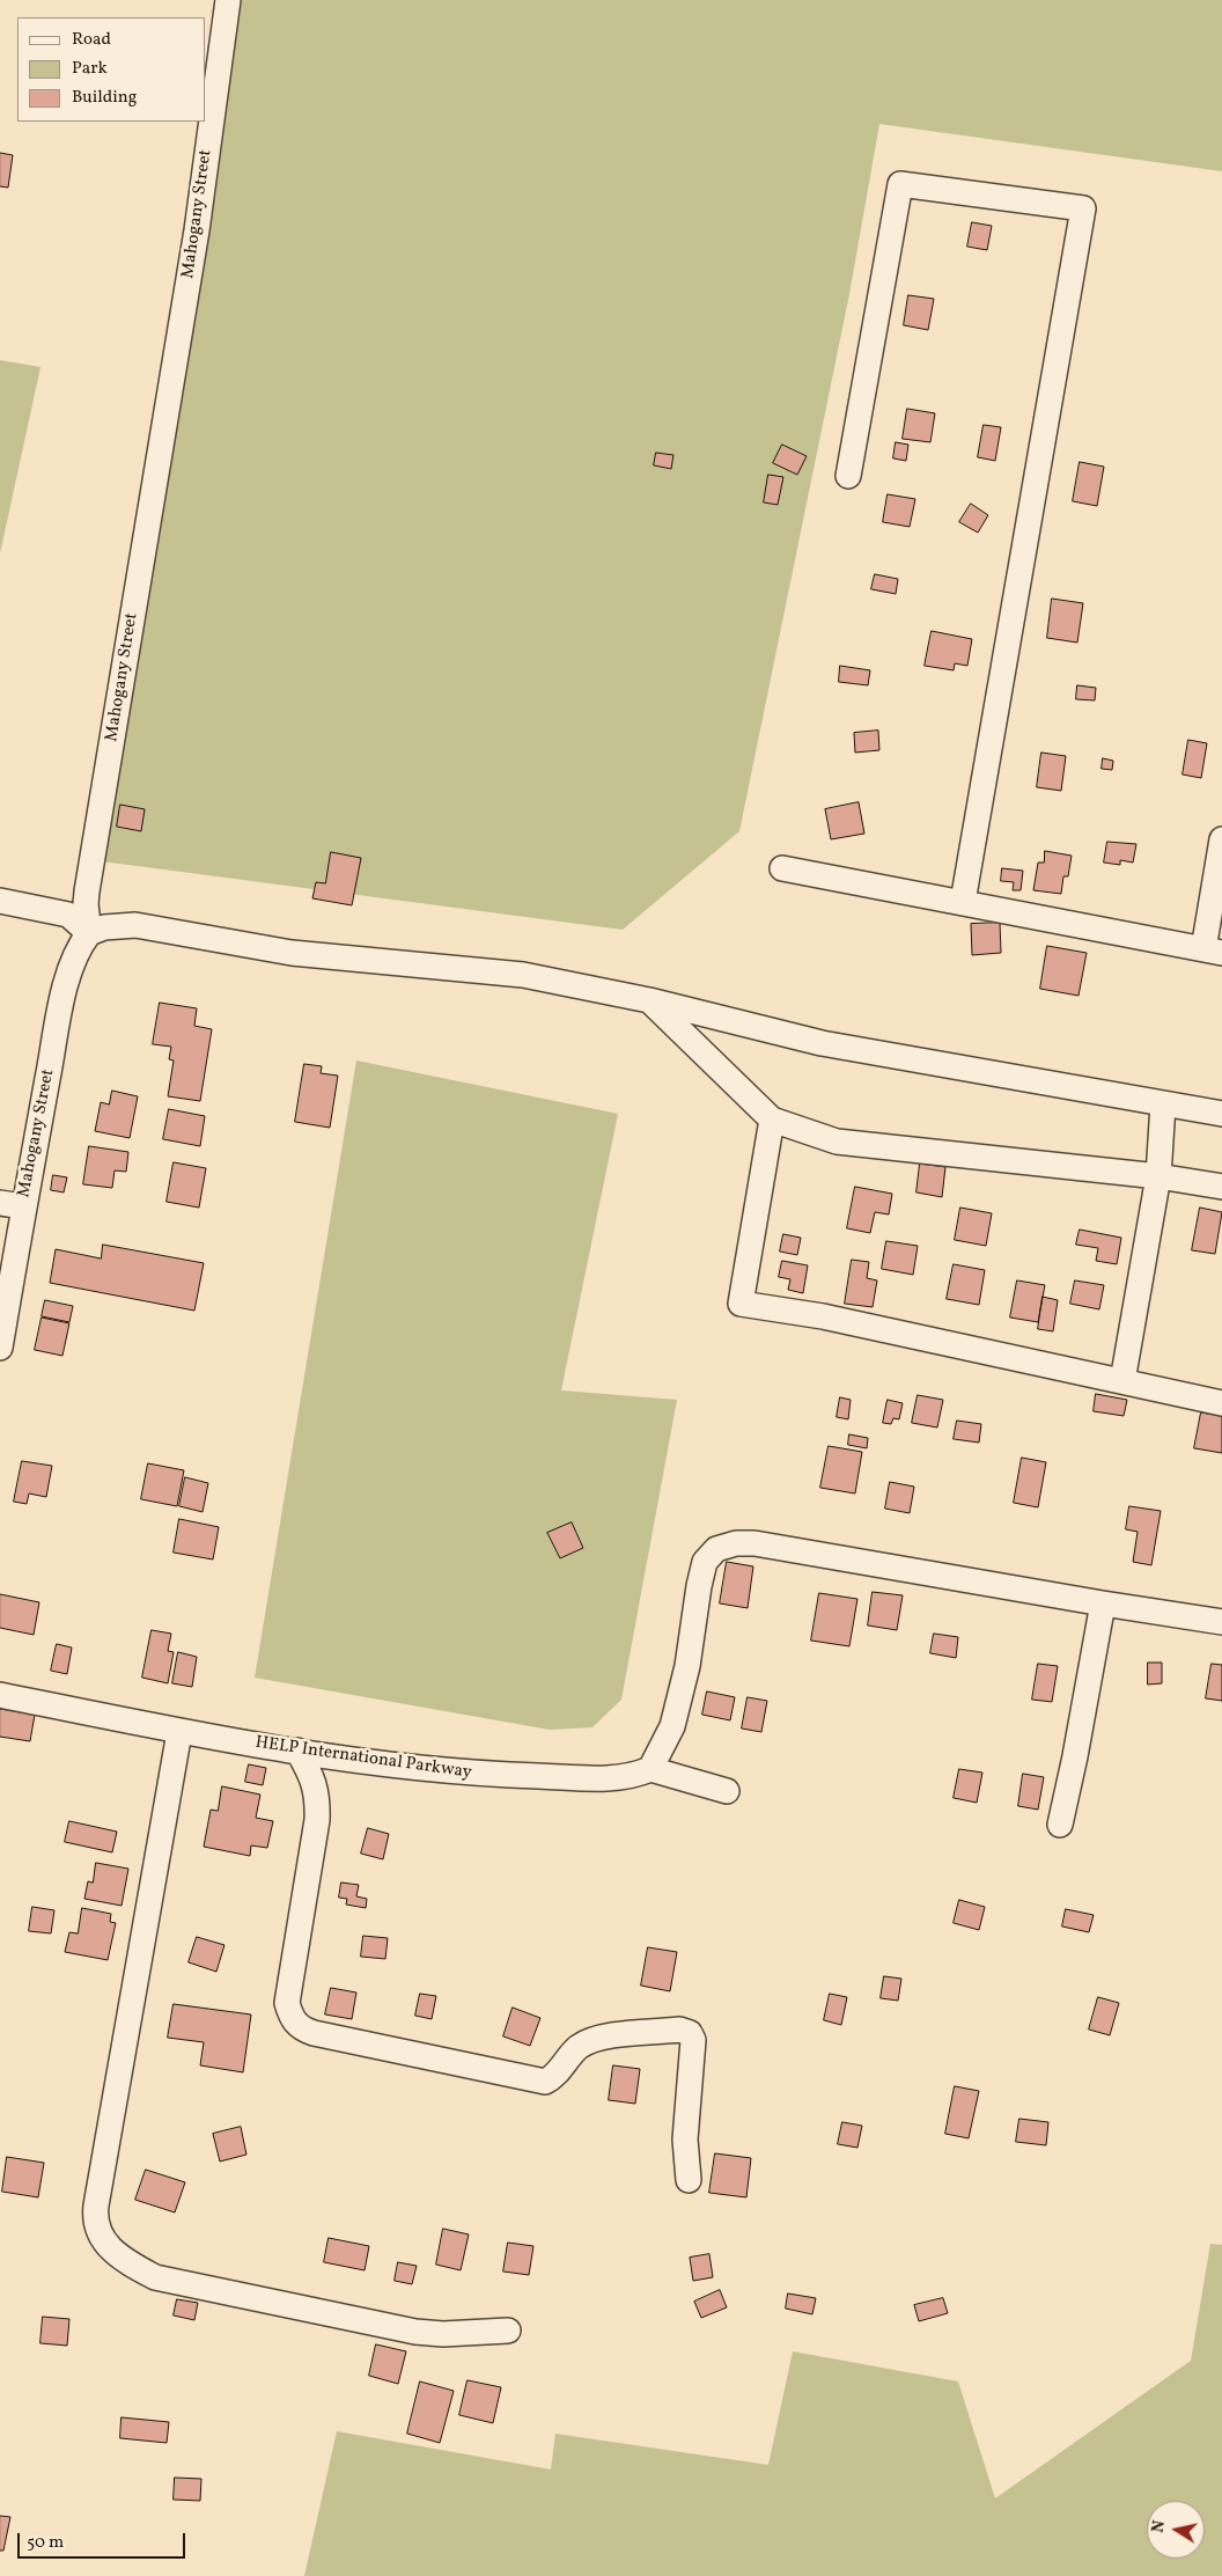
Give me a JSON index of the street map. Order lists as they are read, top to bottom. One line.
{"streets":{"street":["Mahogany Street","HELP International Parkway"]},"legend":["Road","Park","Building"],"scale_bar":"50 m","north":"left"}
